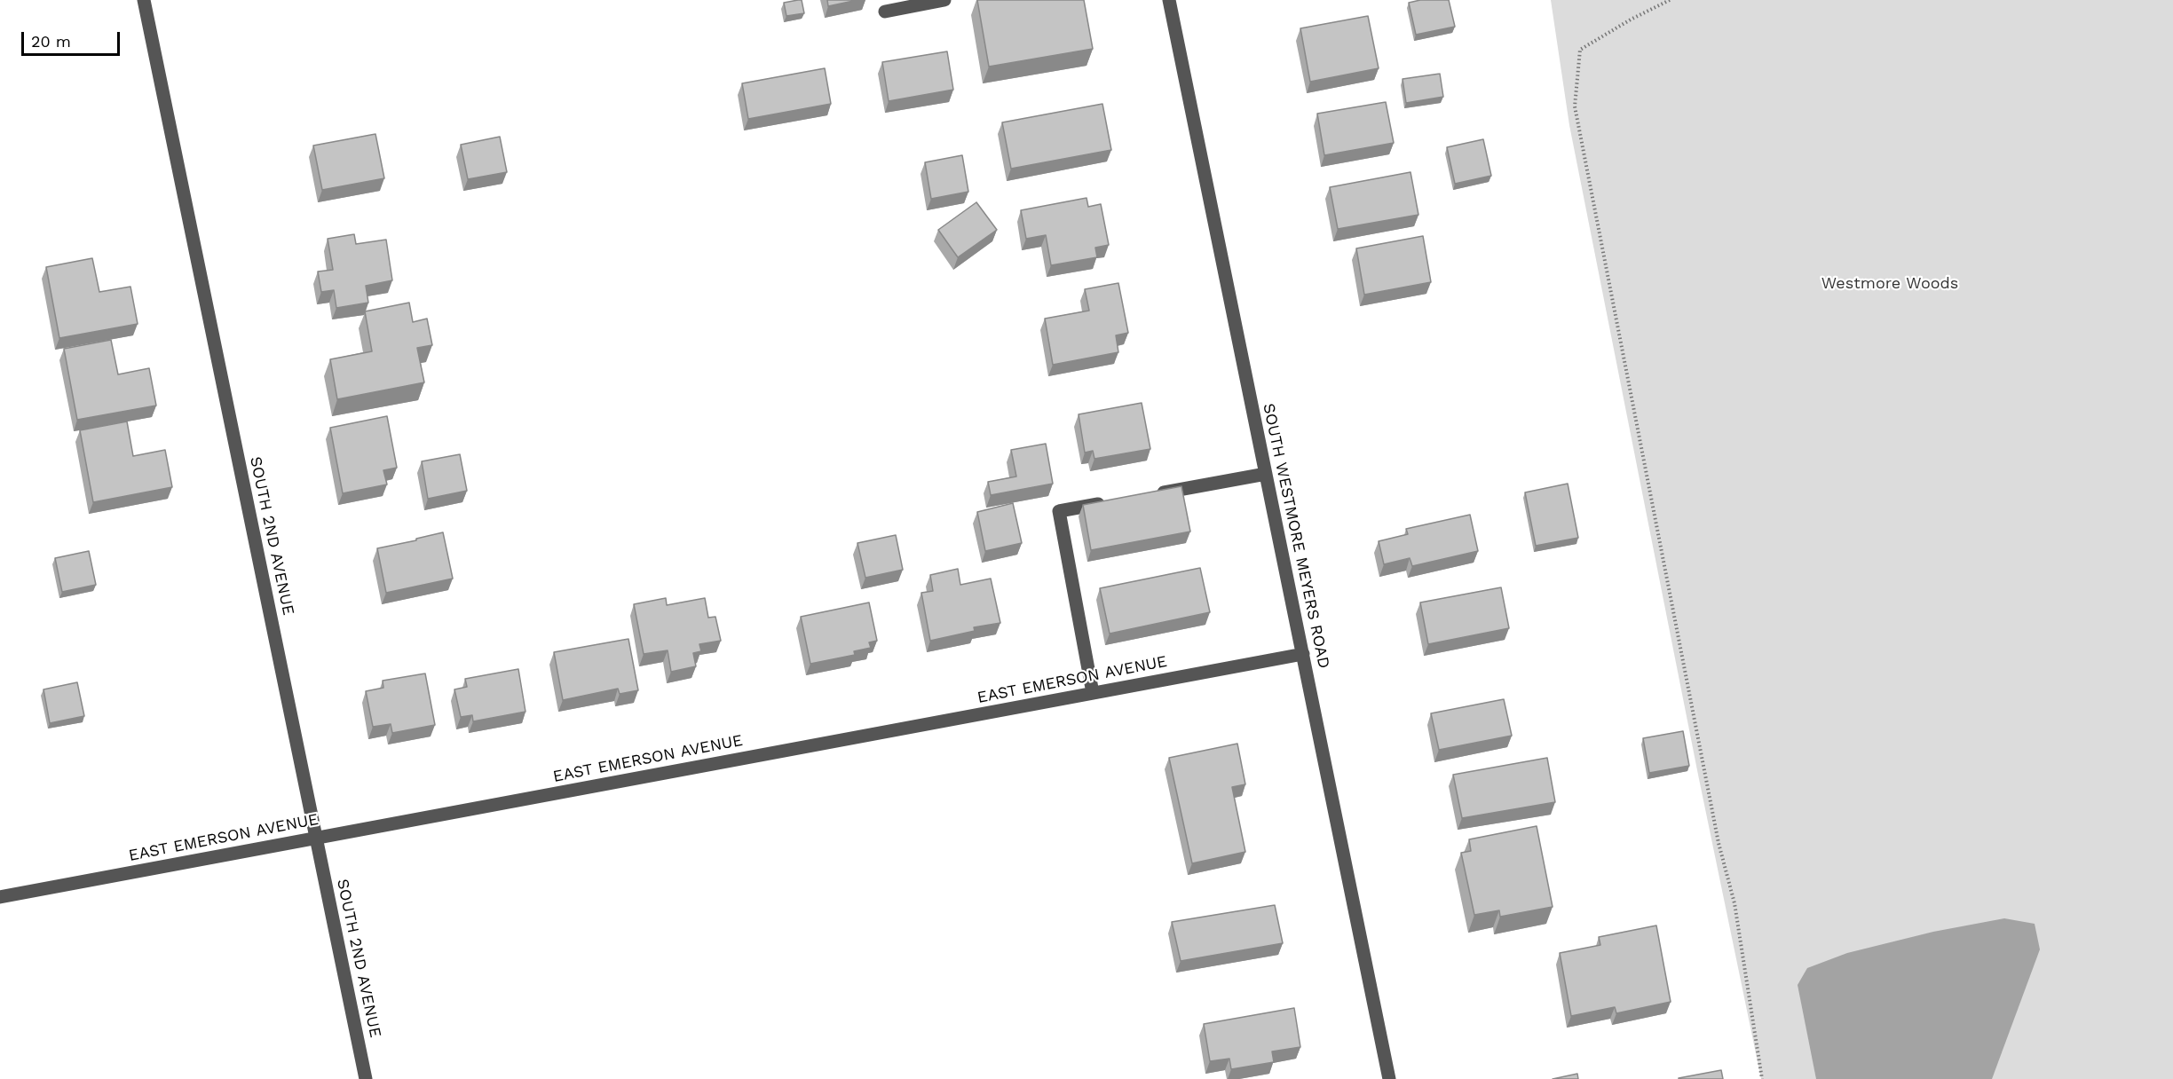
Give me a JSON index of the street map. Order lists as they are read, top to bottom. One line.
{"streets":{"street":["SOUTH 2ND AVENUE","SOUTH WESTMORE MEYERS ROAD","EAST EMERSON AVENUE"]},"crossings":[["SOUTH 2ND AVENUE","EAST EMERSON AVENUE"],["SOUTH WESTMORE MEYERS ROAD","EAST EMERSON AVENUE"]],"parks":["Westmore Woods"],"scale_bar":"20 m"}
